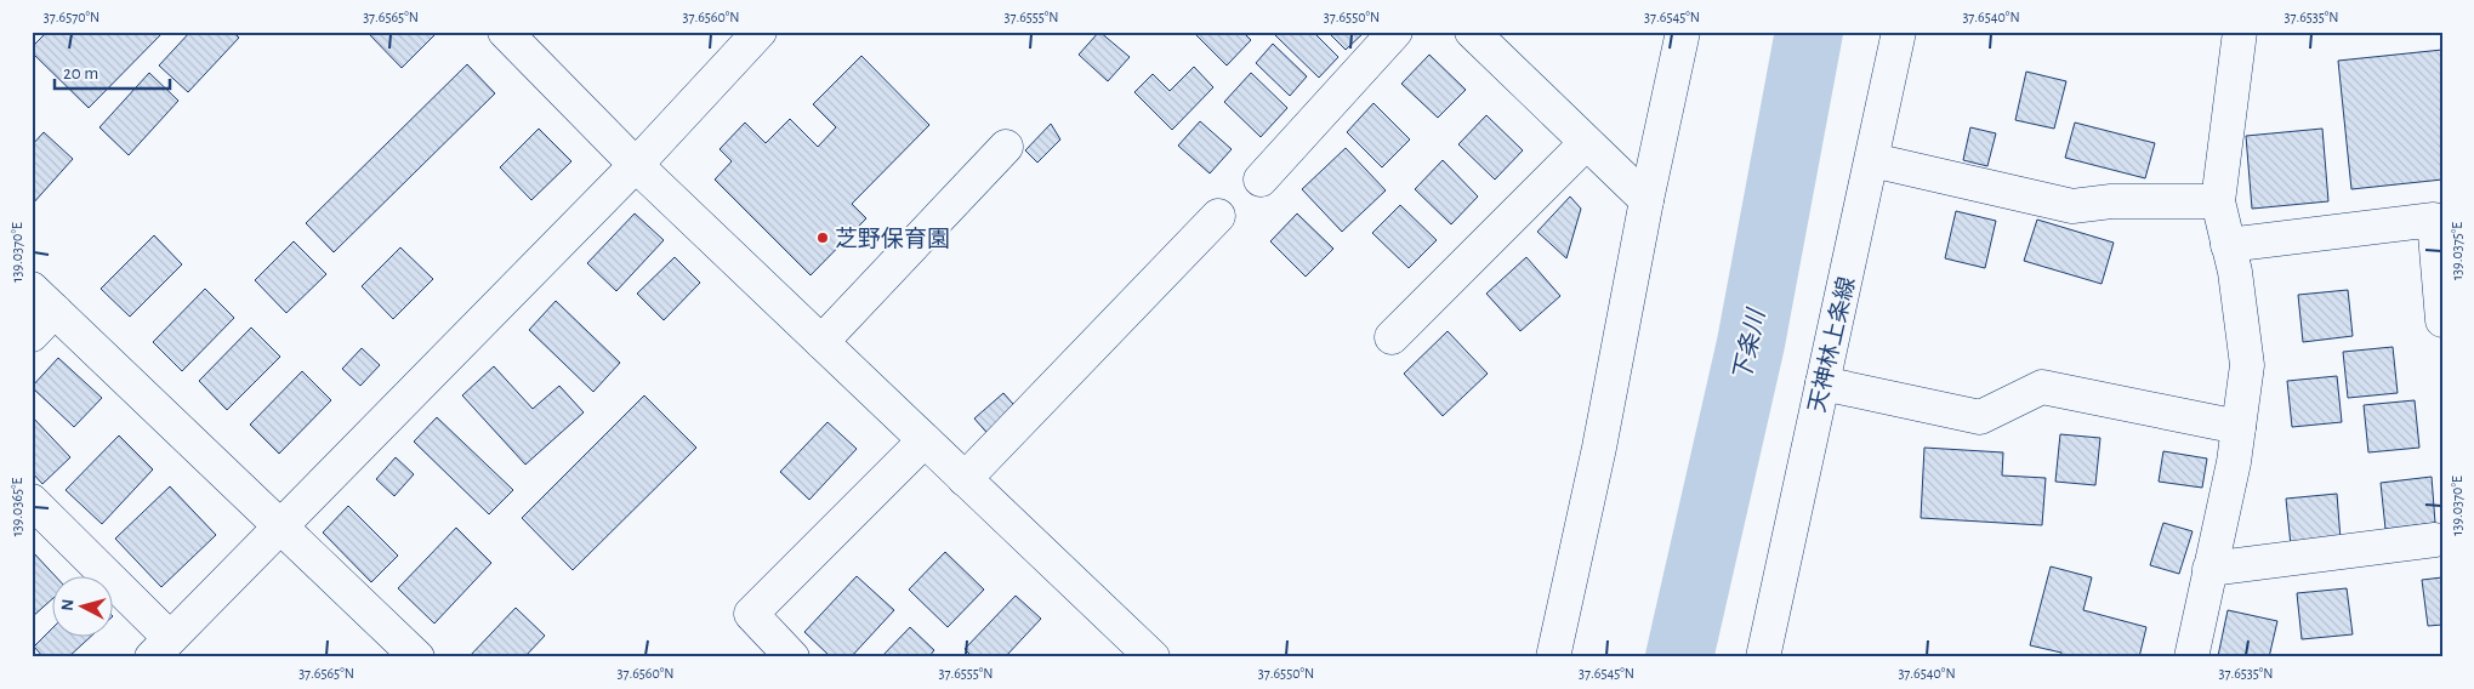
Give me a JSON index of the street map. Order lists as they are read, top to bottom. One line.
{"streets":{"street":["天神林上条線"]},"water":["下条川"],"places":["芝野保育園"],"scale_bar":"20 m","north":"left","coordinates":["37.6570°N","37.6565°N","37.6560°N","37.6555°N","37.6550°N","37.6545°N","37.6540°N","37.6535°N","139.0375°E","139.0370°E","139.0365°E"]}
